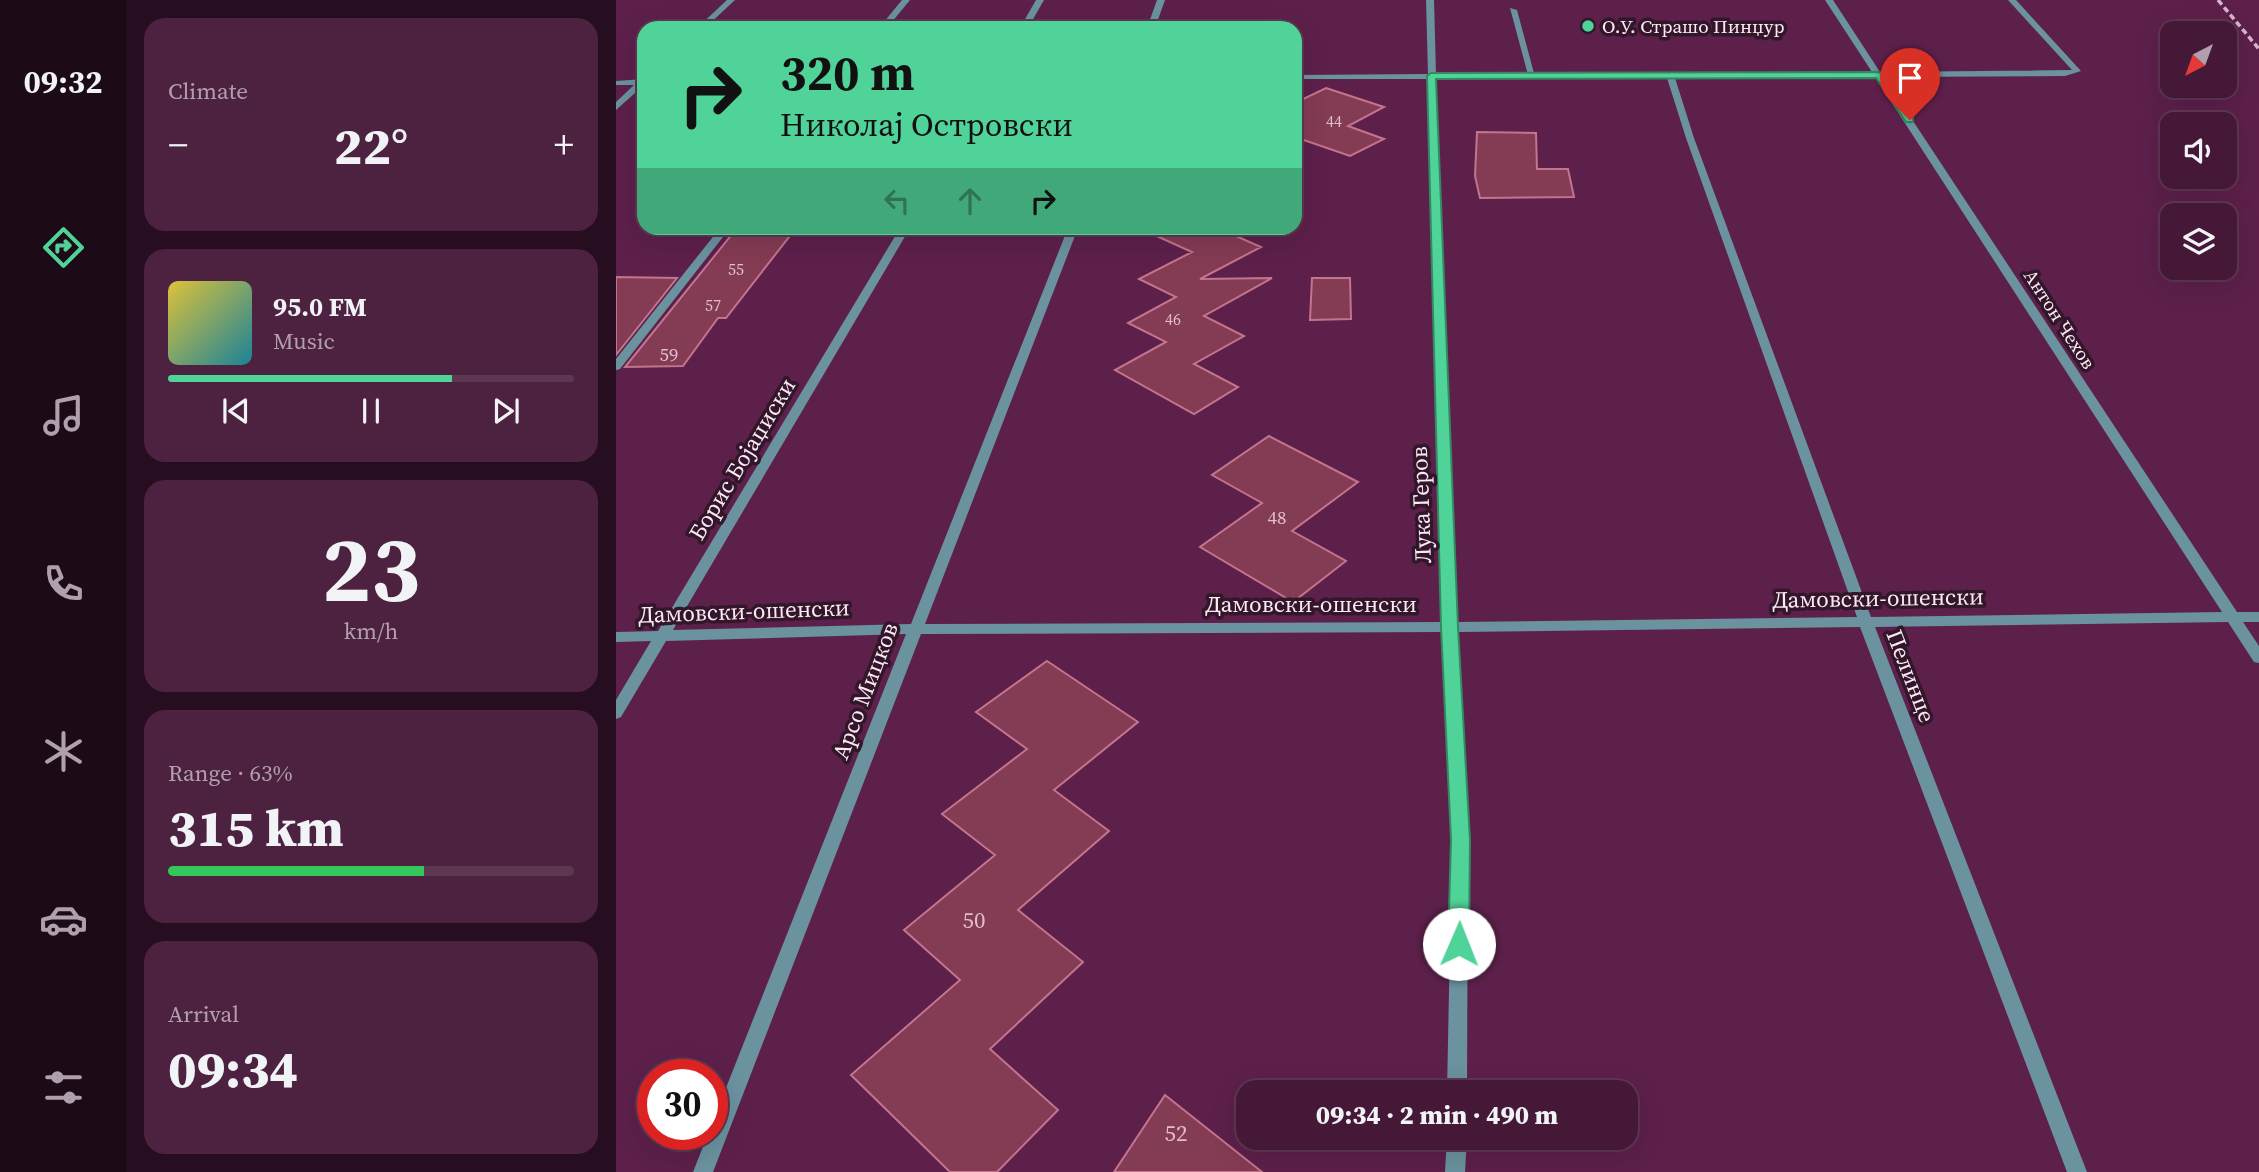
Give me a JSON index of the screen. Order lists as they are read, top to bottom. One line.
{"streets":{"street":["Антон Чехов","Борис Бојаџиски","Лука Геров","Дамовски-ошенски","Пелинце","Арсо Мицков"]},"crossings":[["Антон Чехов","Дамовски-ошенски"],["Борис Бојаџиски","Дамовски-ошенски"],["Лука Геров","Дамовски-ошенски"],["Дамовски-ошенски","Пелинце"],["Дамовски-ошенски","Арсо Мицков"]],"places":["О.У. Страшо Пинџур"],"house_numbers":["44","55","57","46","59","48","50","52"],"north":"bottom left","page":{"tabs":"09:32","tile":["Climate",["23","km/h"],["Range · 63%","315 km"],["Arrival","09:34"]],"turn":["320 m","Николај Островски"],"heat":["−","22°","+"],"song":["95.0 FM","Music"],"limit":"30","trip":"09:34 · 2 min · 490 m"}}
